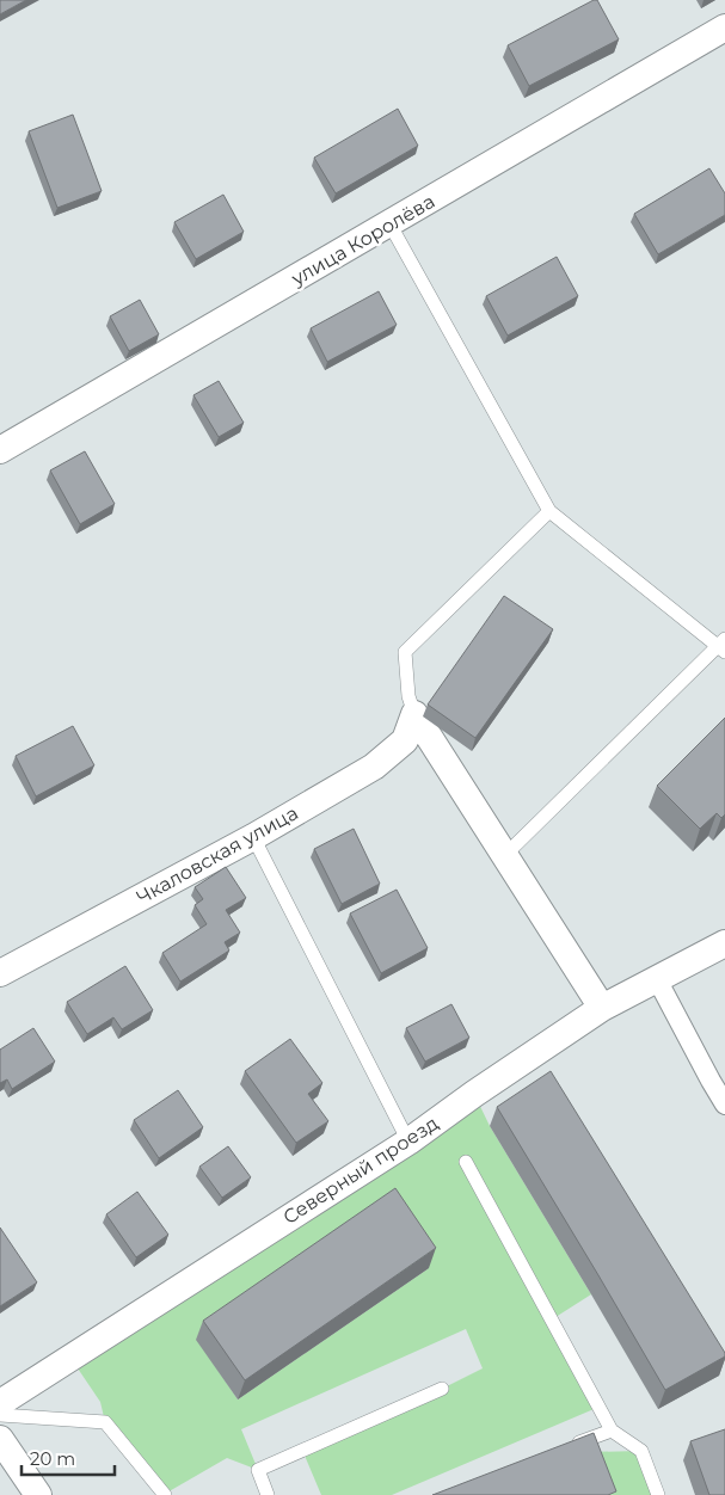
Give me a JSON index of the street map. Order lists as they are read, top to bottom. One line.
{"streets":{"street":["улица Королёва","Чкаловская улица","Северный проезд"]},"scale_bar":"20 m"}
